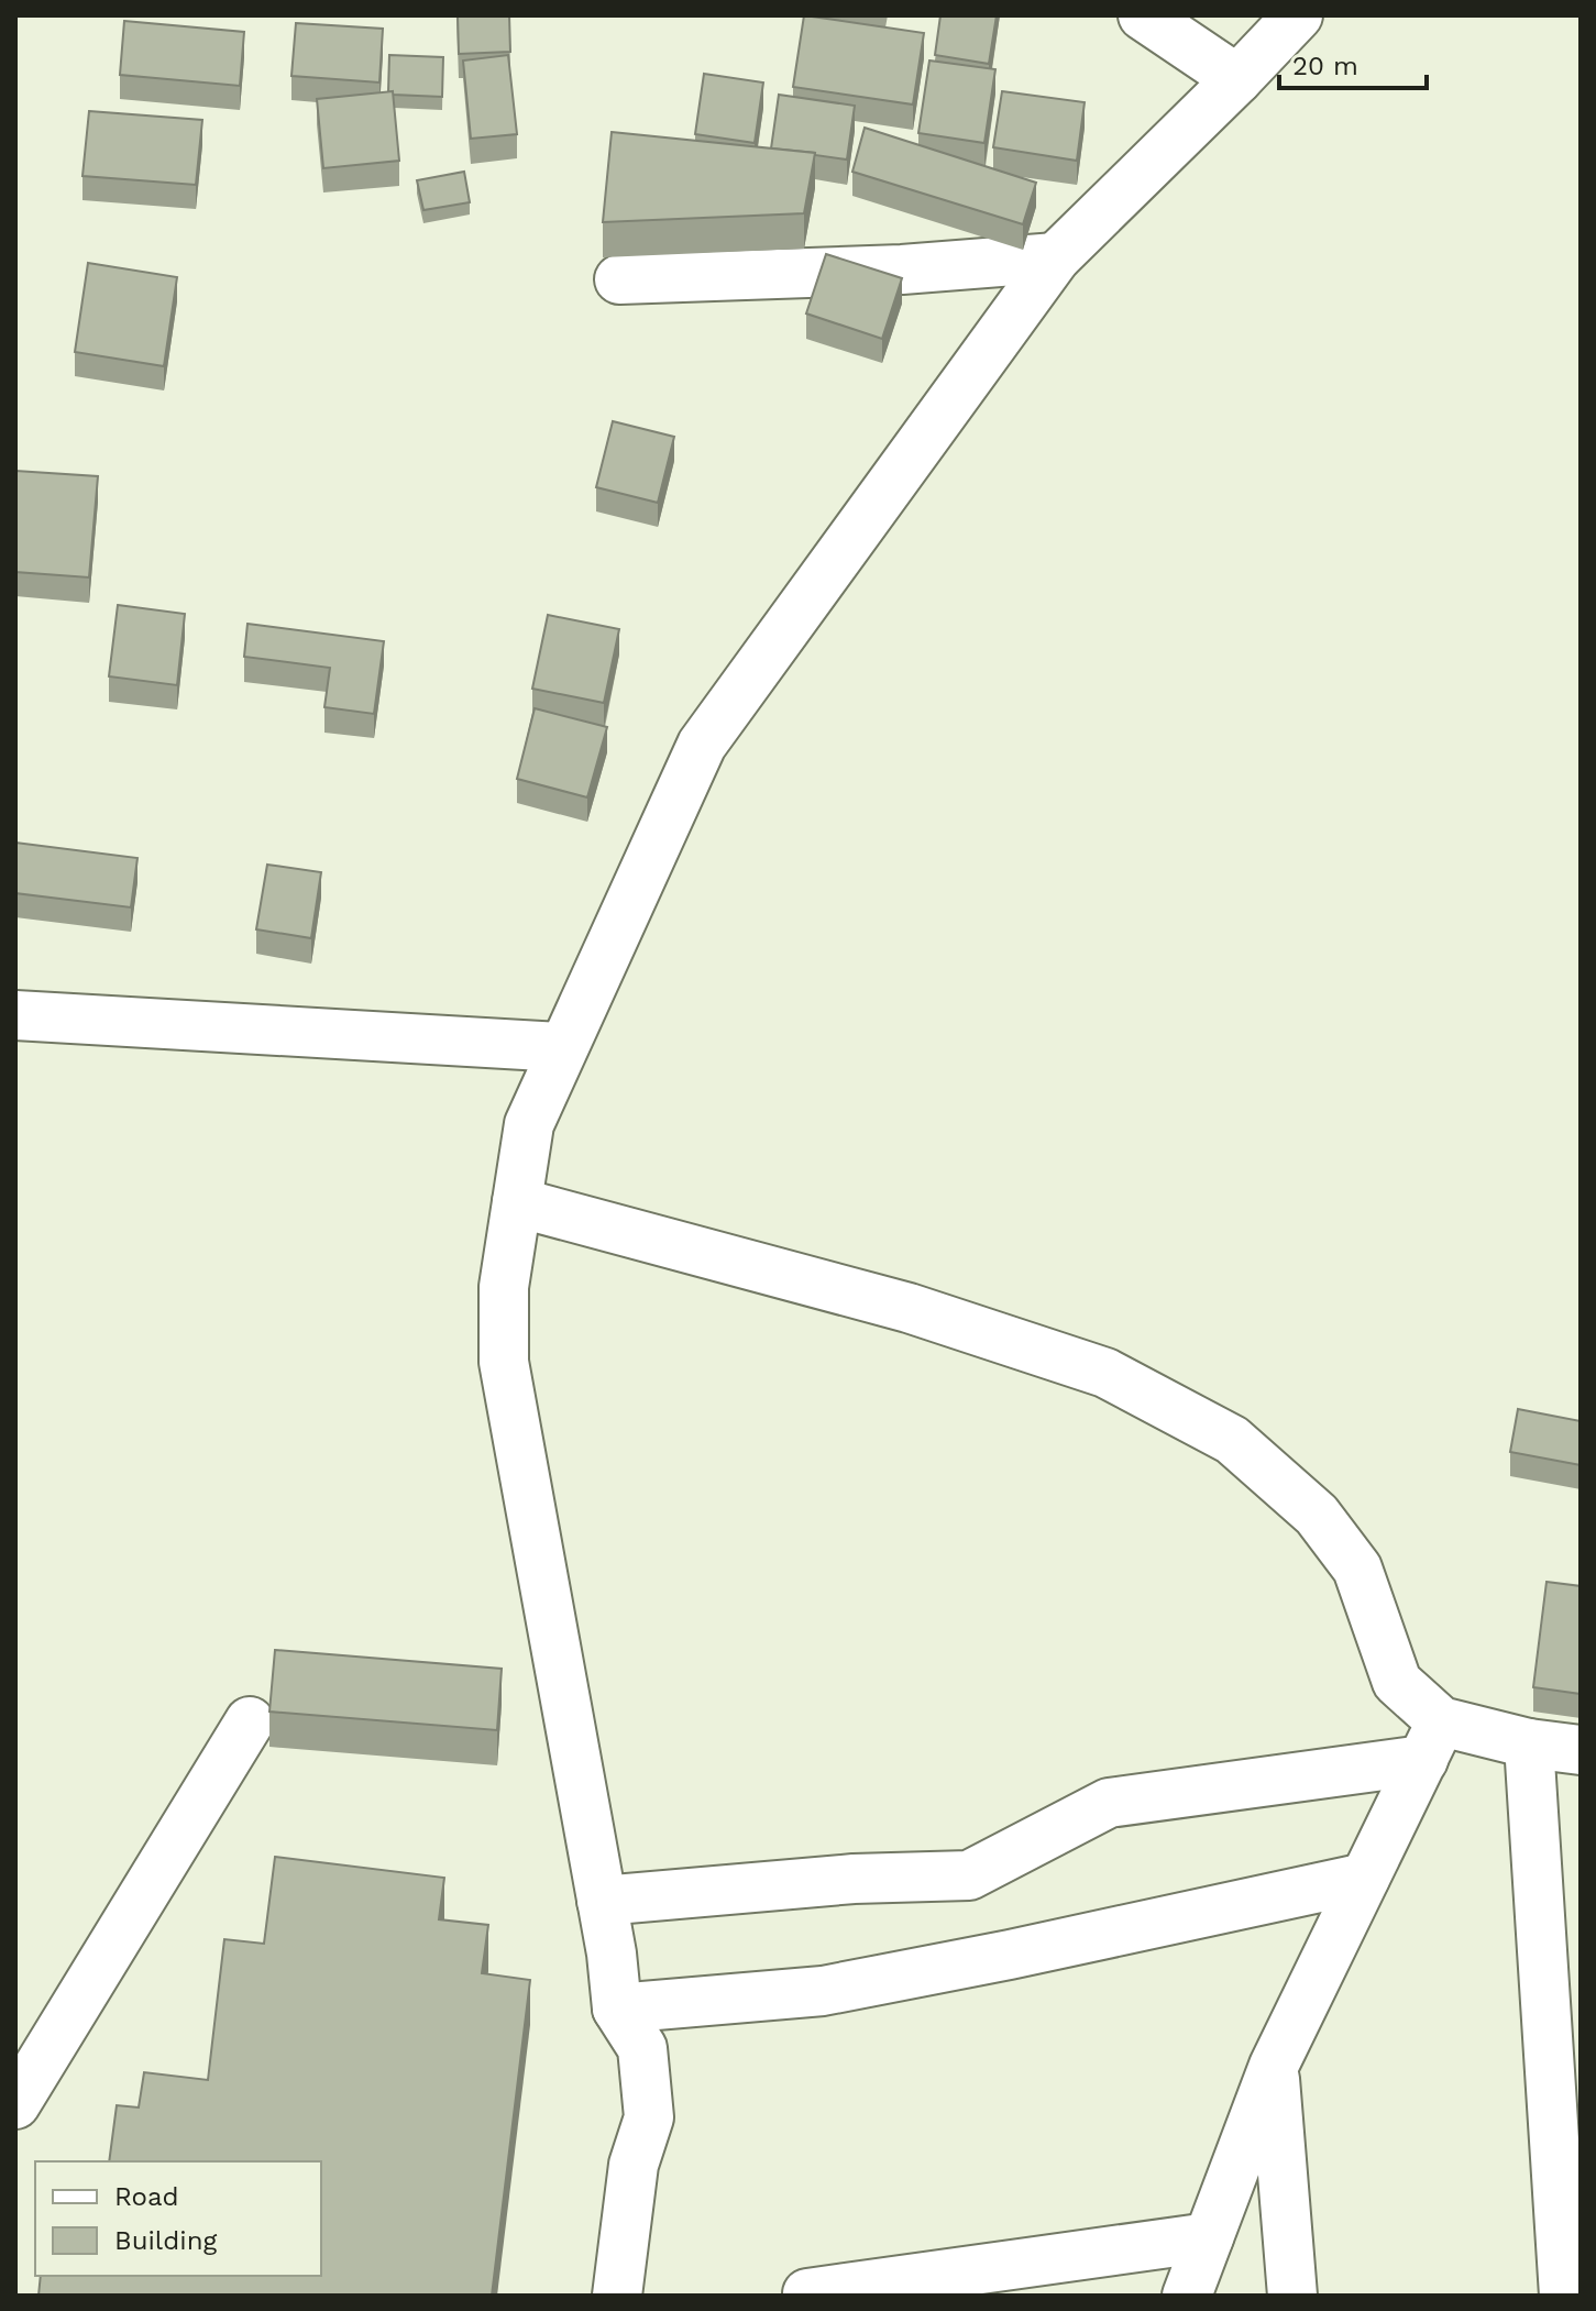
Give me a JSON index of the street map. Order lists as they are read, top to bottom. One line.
{"legend":["Road","Building"],"scale_bar":"20 m"}
